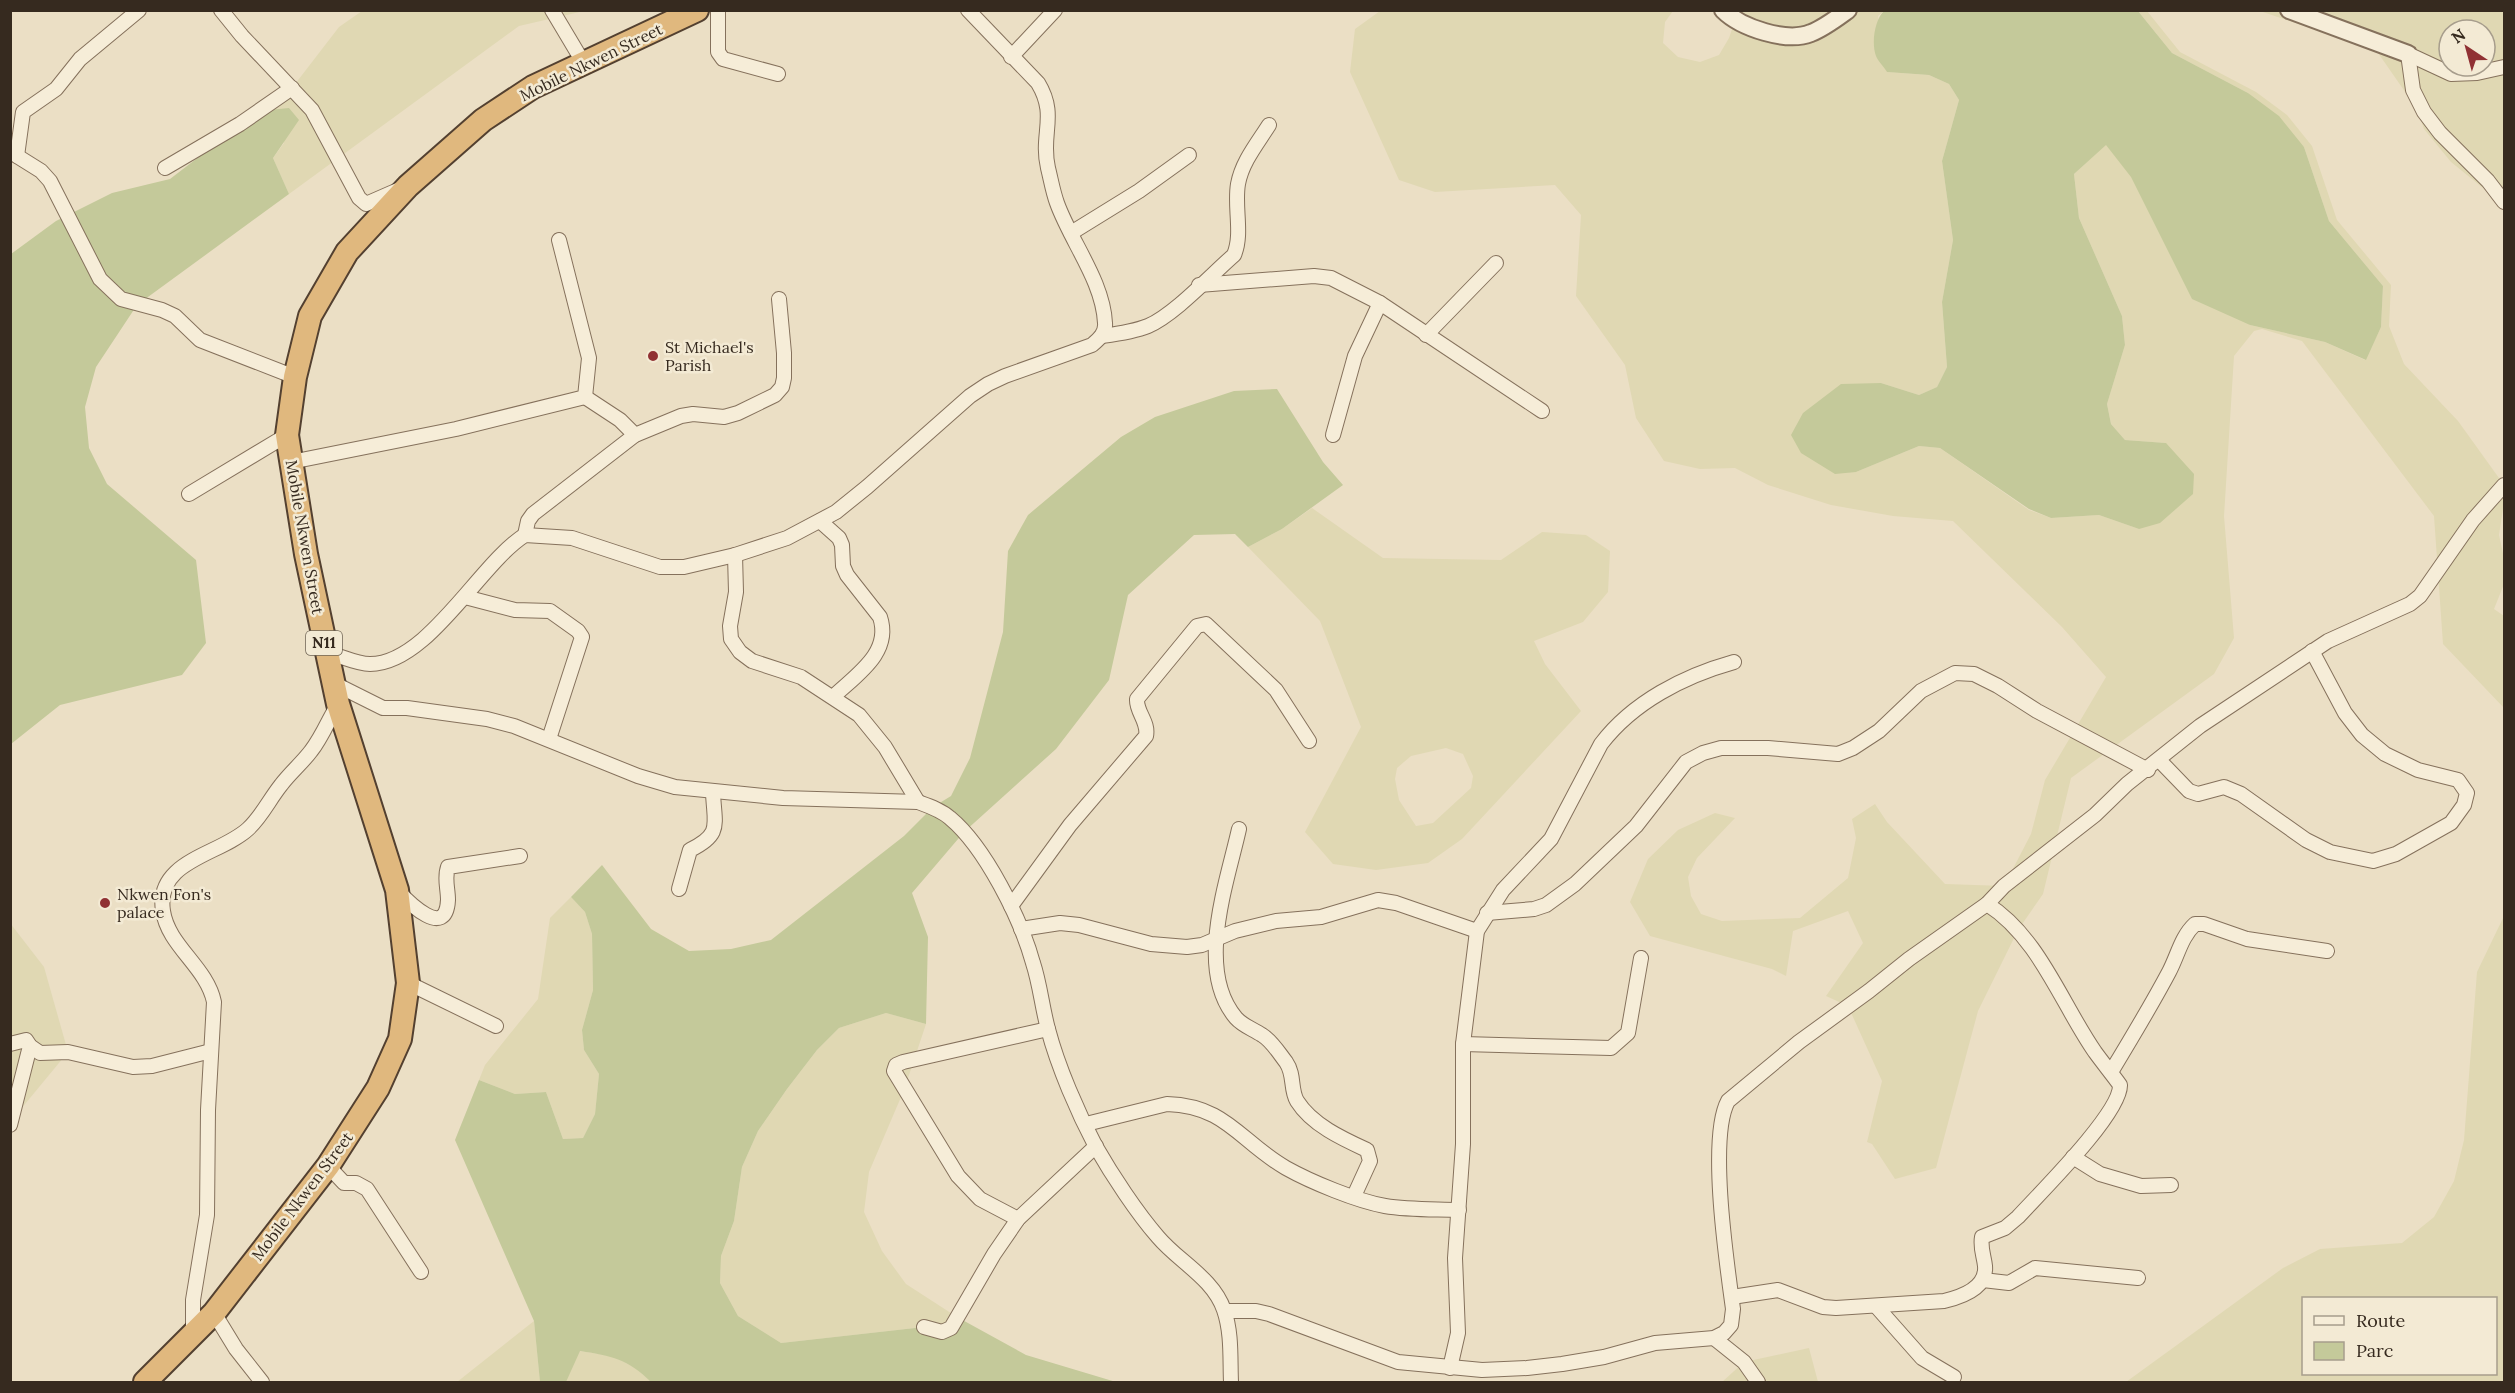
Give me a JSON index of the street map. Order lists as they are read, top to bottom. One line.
{"streets":{"highway":["Mobile Nkwen Street","N11"]},"places":["St Michael's Parish","Nkwen Fon's palace"],"legend":["Route","Parc"],"north":"top left"}
